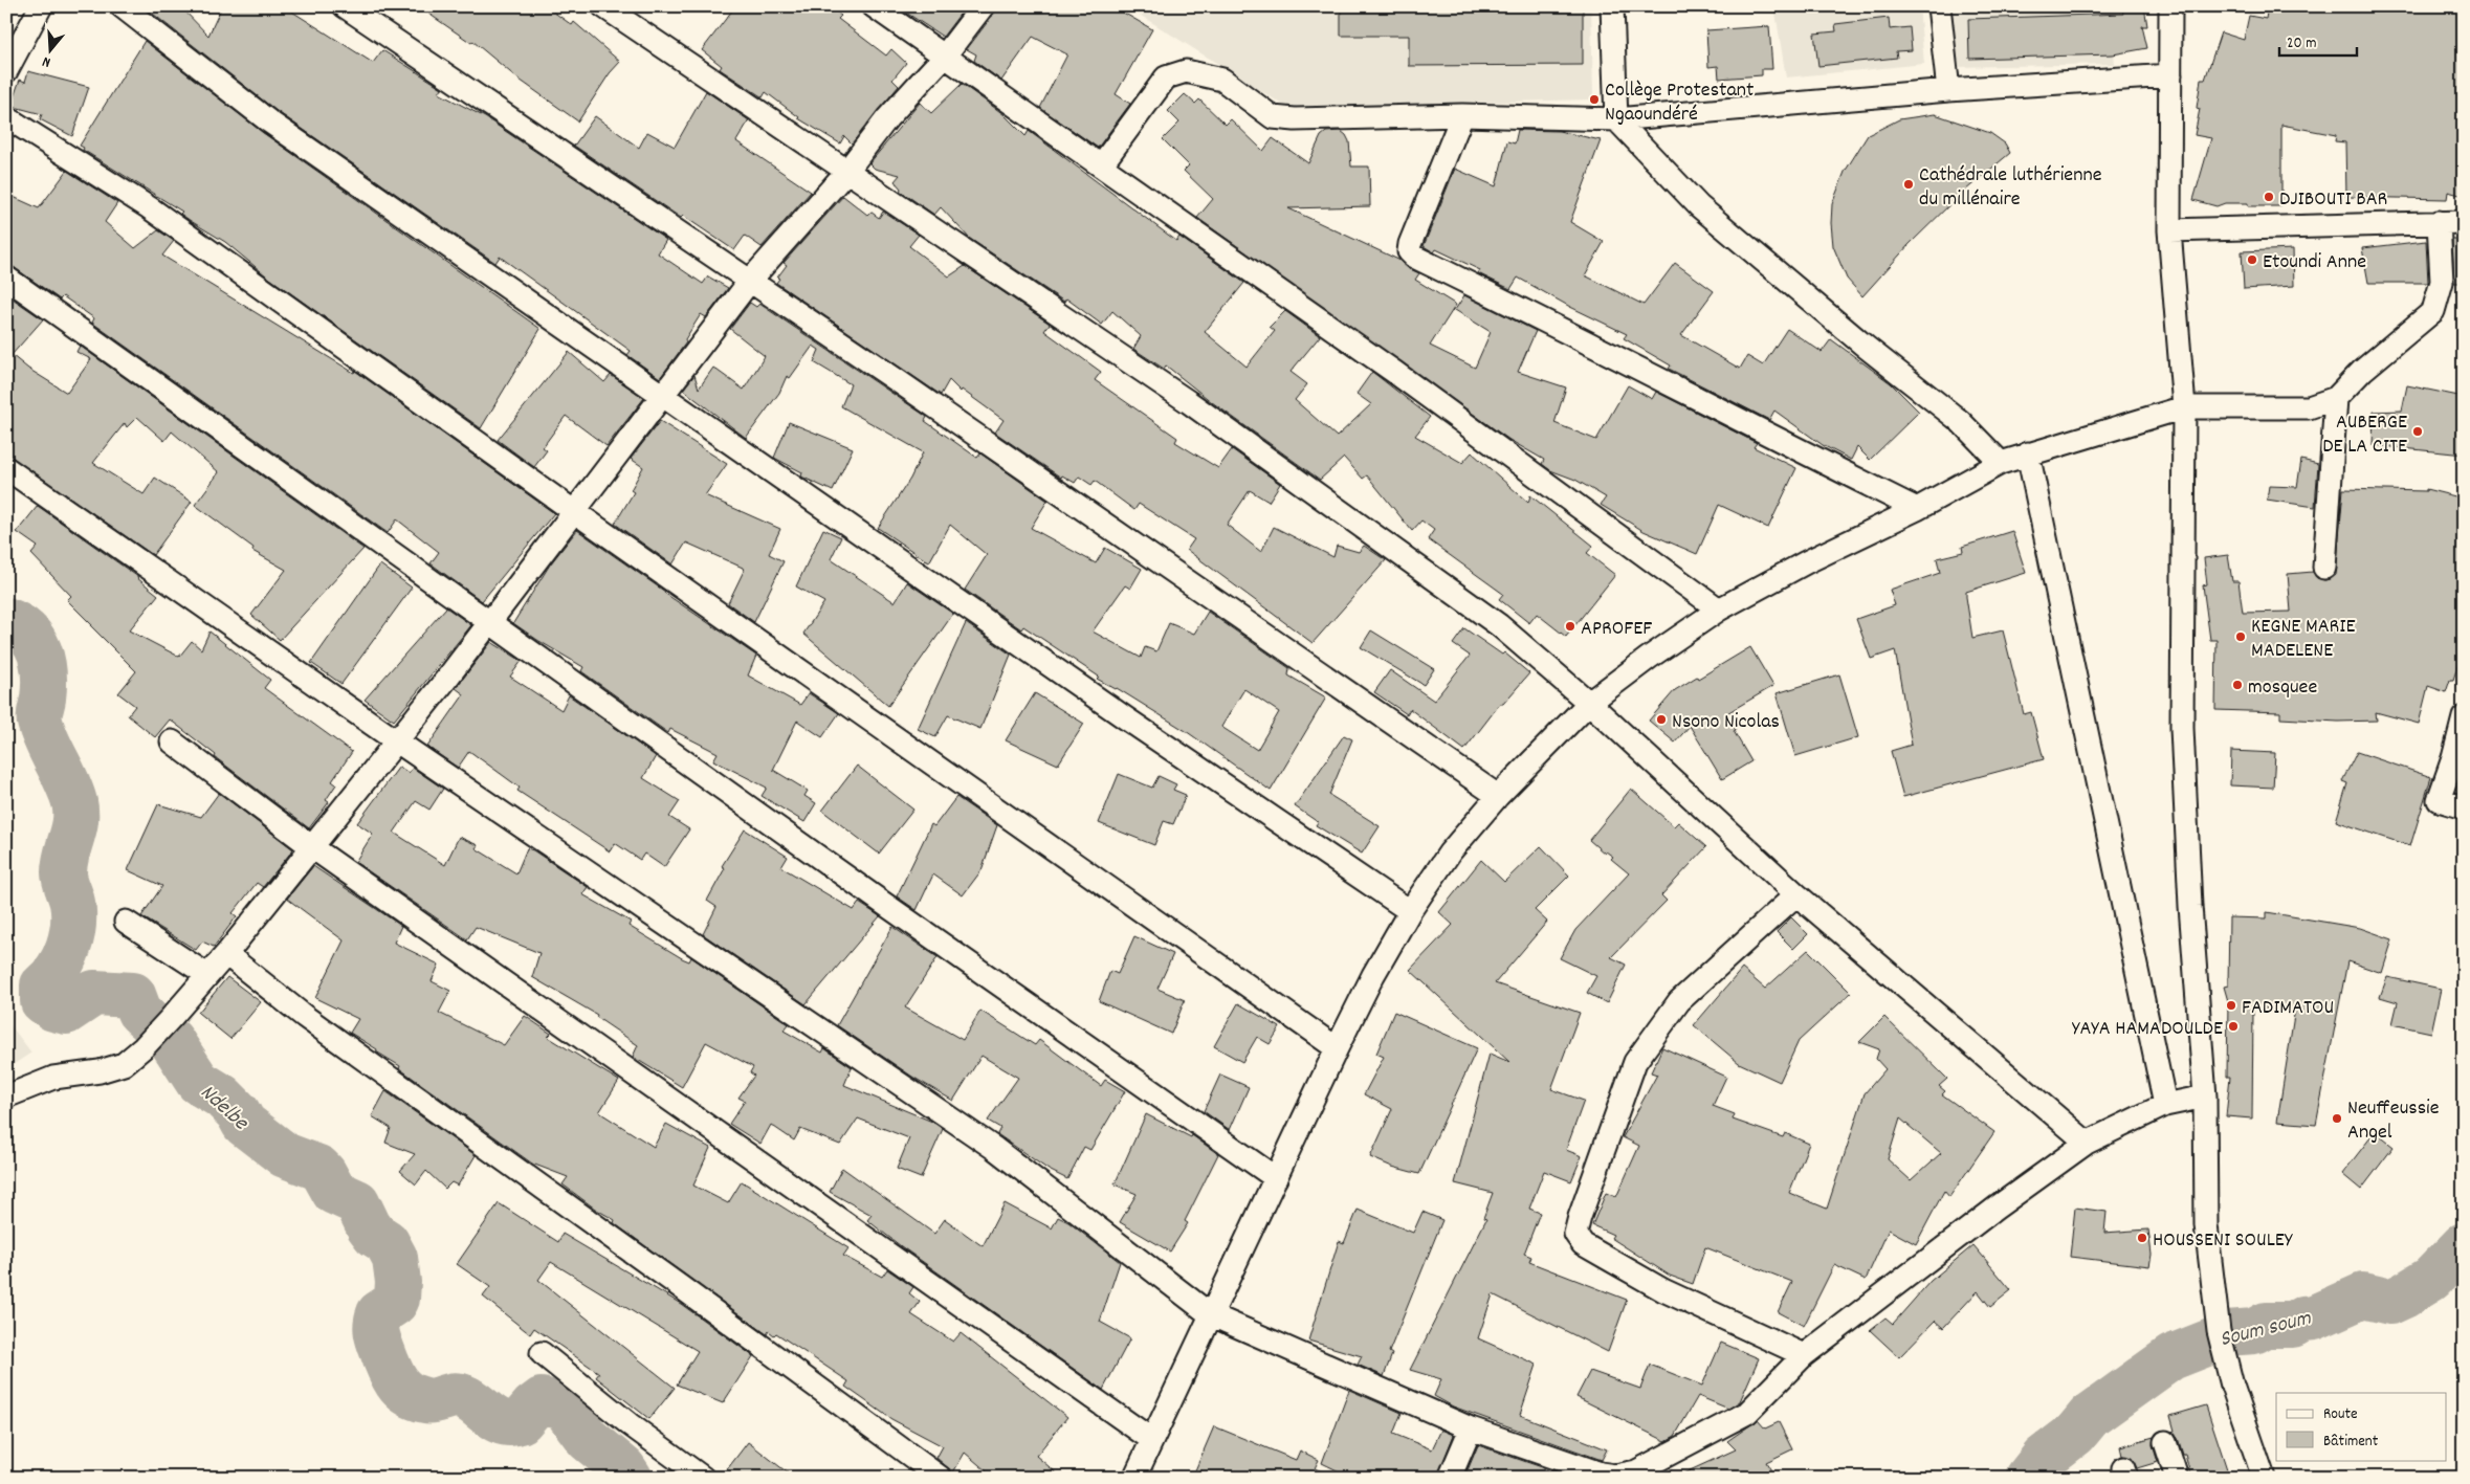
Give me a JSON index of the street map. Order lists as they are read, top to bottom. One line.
{"water":["Ndelbe","Soum soum"],"places":["Collège Protestant Ngaoundéré","Cathédrale luthérienne du millénaire","DJIBOUTI BAR","Etoundi Anne","AUBERGE DE LA CITE","APROFEF","KEGNE MARIE MADELENE","mosquee","Nsono Nicolas","FADIMATOU","YAYA HAMADOULDE","Neuffeussie Angel","HOUSSENI SOULEY"],"legend":["Route","Bâtiment"],"scale_bar":"20 m","north":"bottom"}
